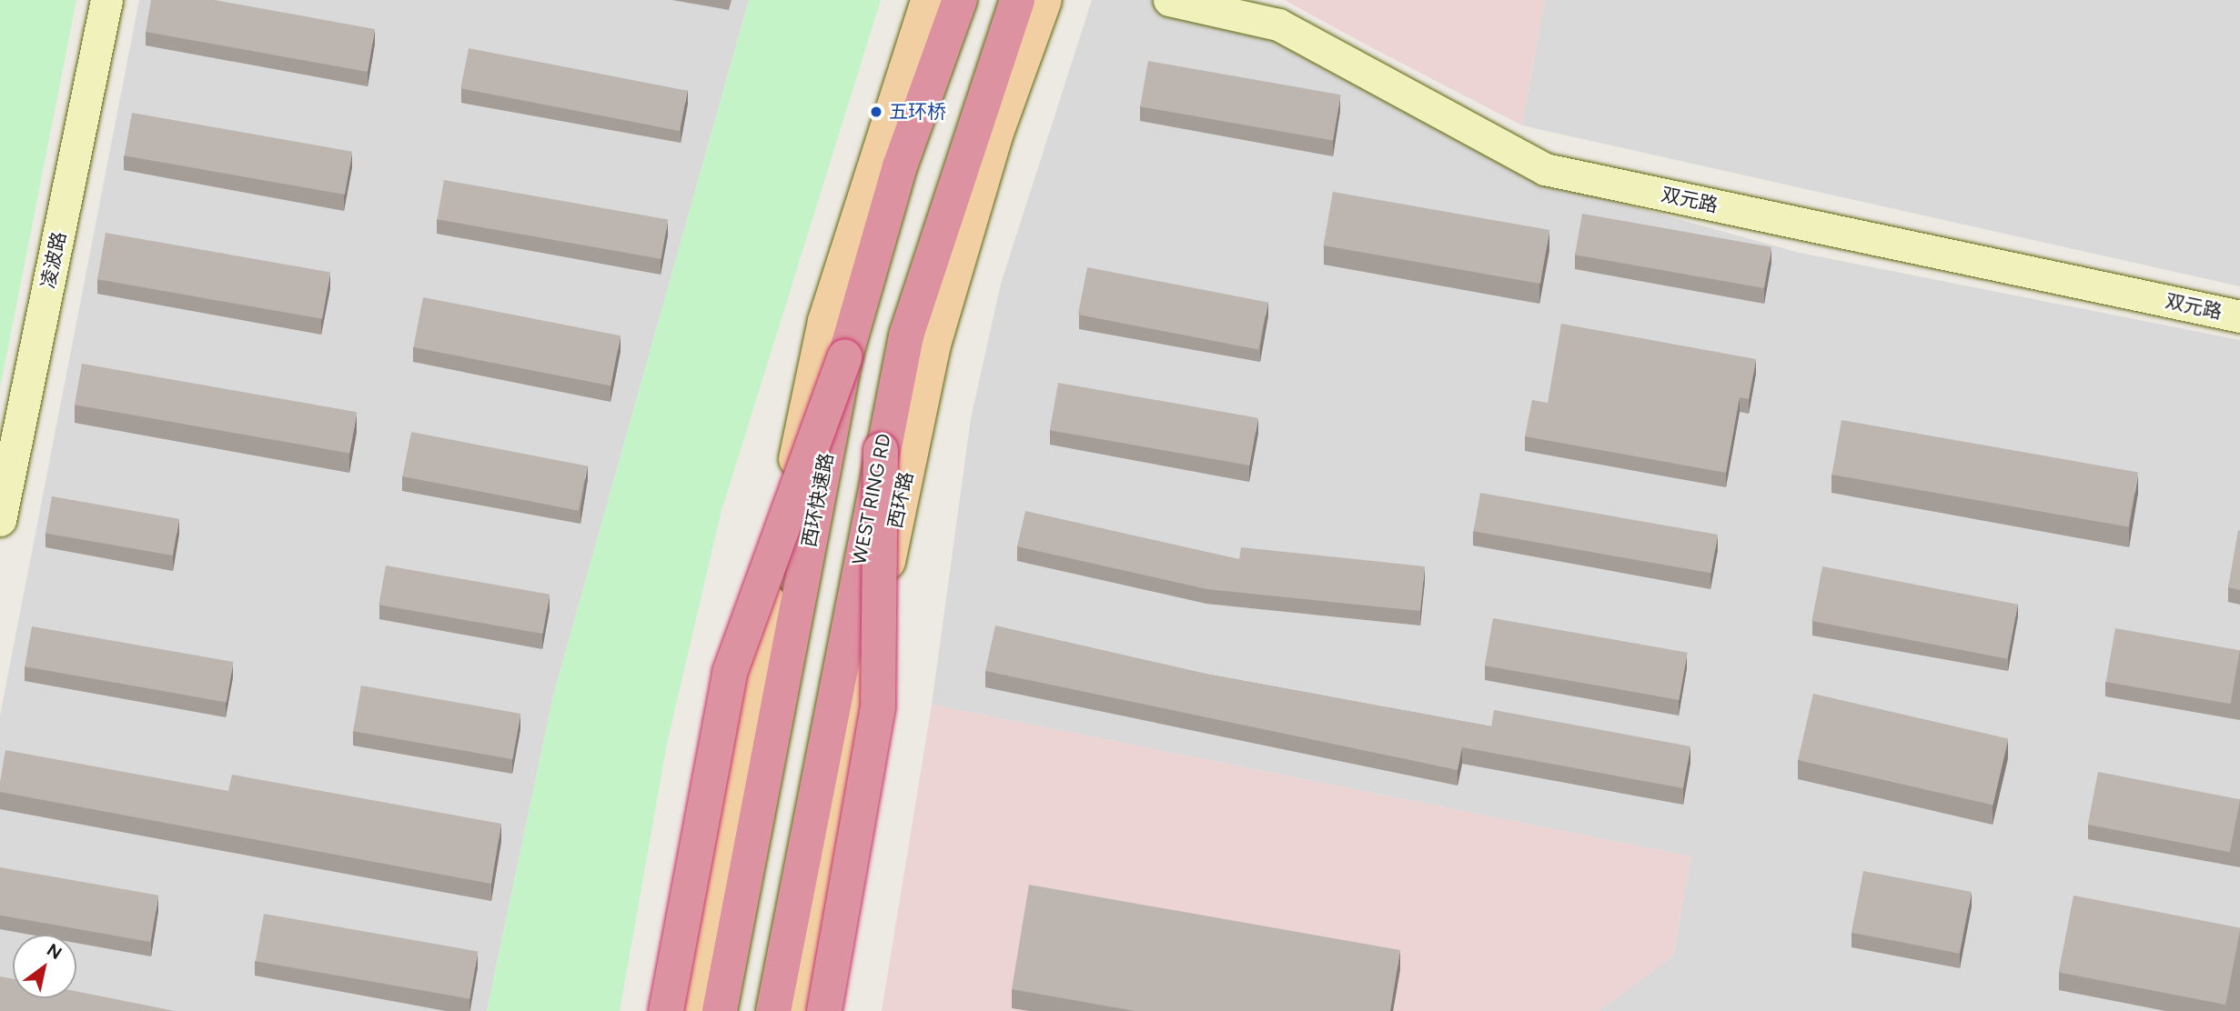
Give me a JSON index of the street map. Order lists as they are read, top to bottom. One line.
{"streets":{"highway":["WEST RING RD","西环快速路"],"main road":["西环路"],"street":["双元路","凌波路"]},"places":["五环桥"],"north":"top right"}
